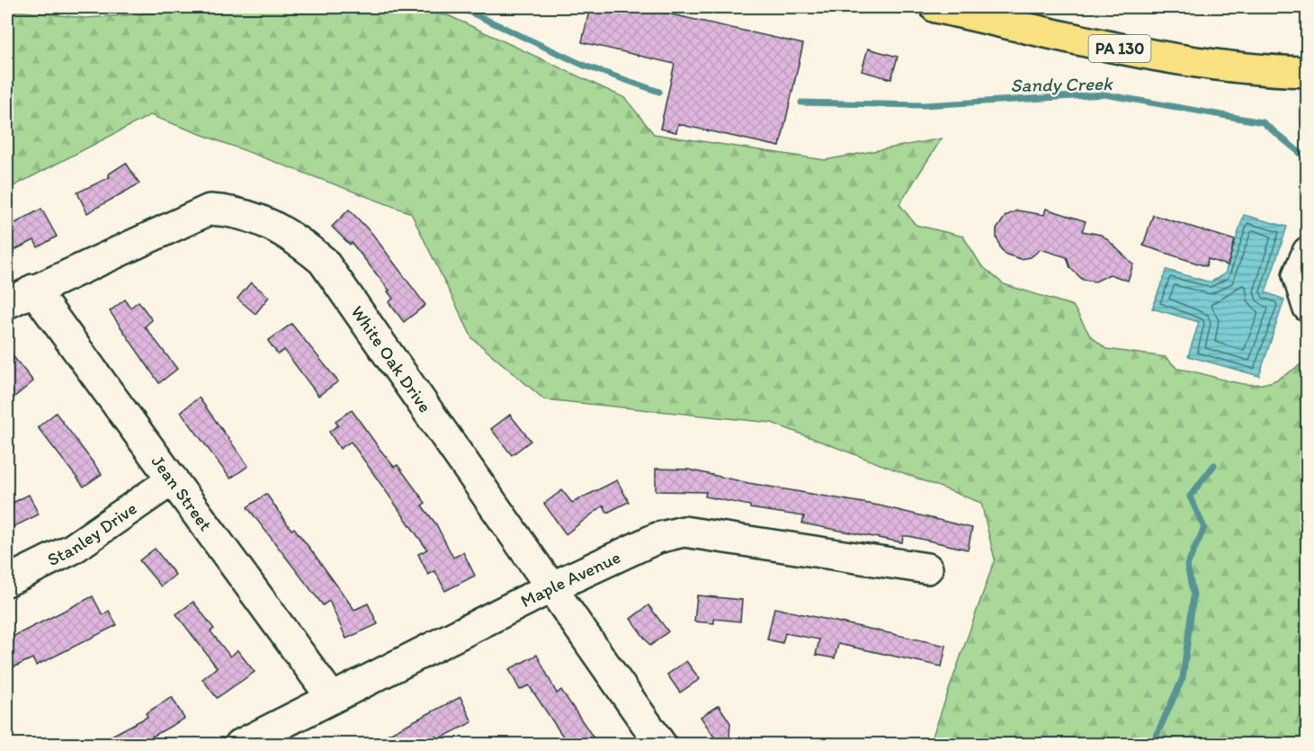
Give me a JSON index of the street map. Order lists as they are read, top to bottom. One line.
{"streets":{"main road":["PA 130"],"street":["White Oak Drive","Jean Street","Stanley Drive","Maple Avenue"]},"crossings":[["White Oak Drive","Jean Street"],["White Oak Drive","Maple Avenue"],["Jean Street","Stanley Drive"],["Jean Street","Maple Avenue"]],"water":["Sandy Creek"]}
